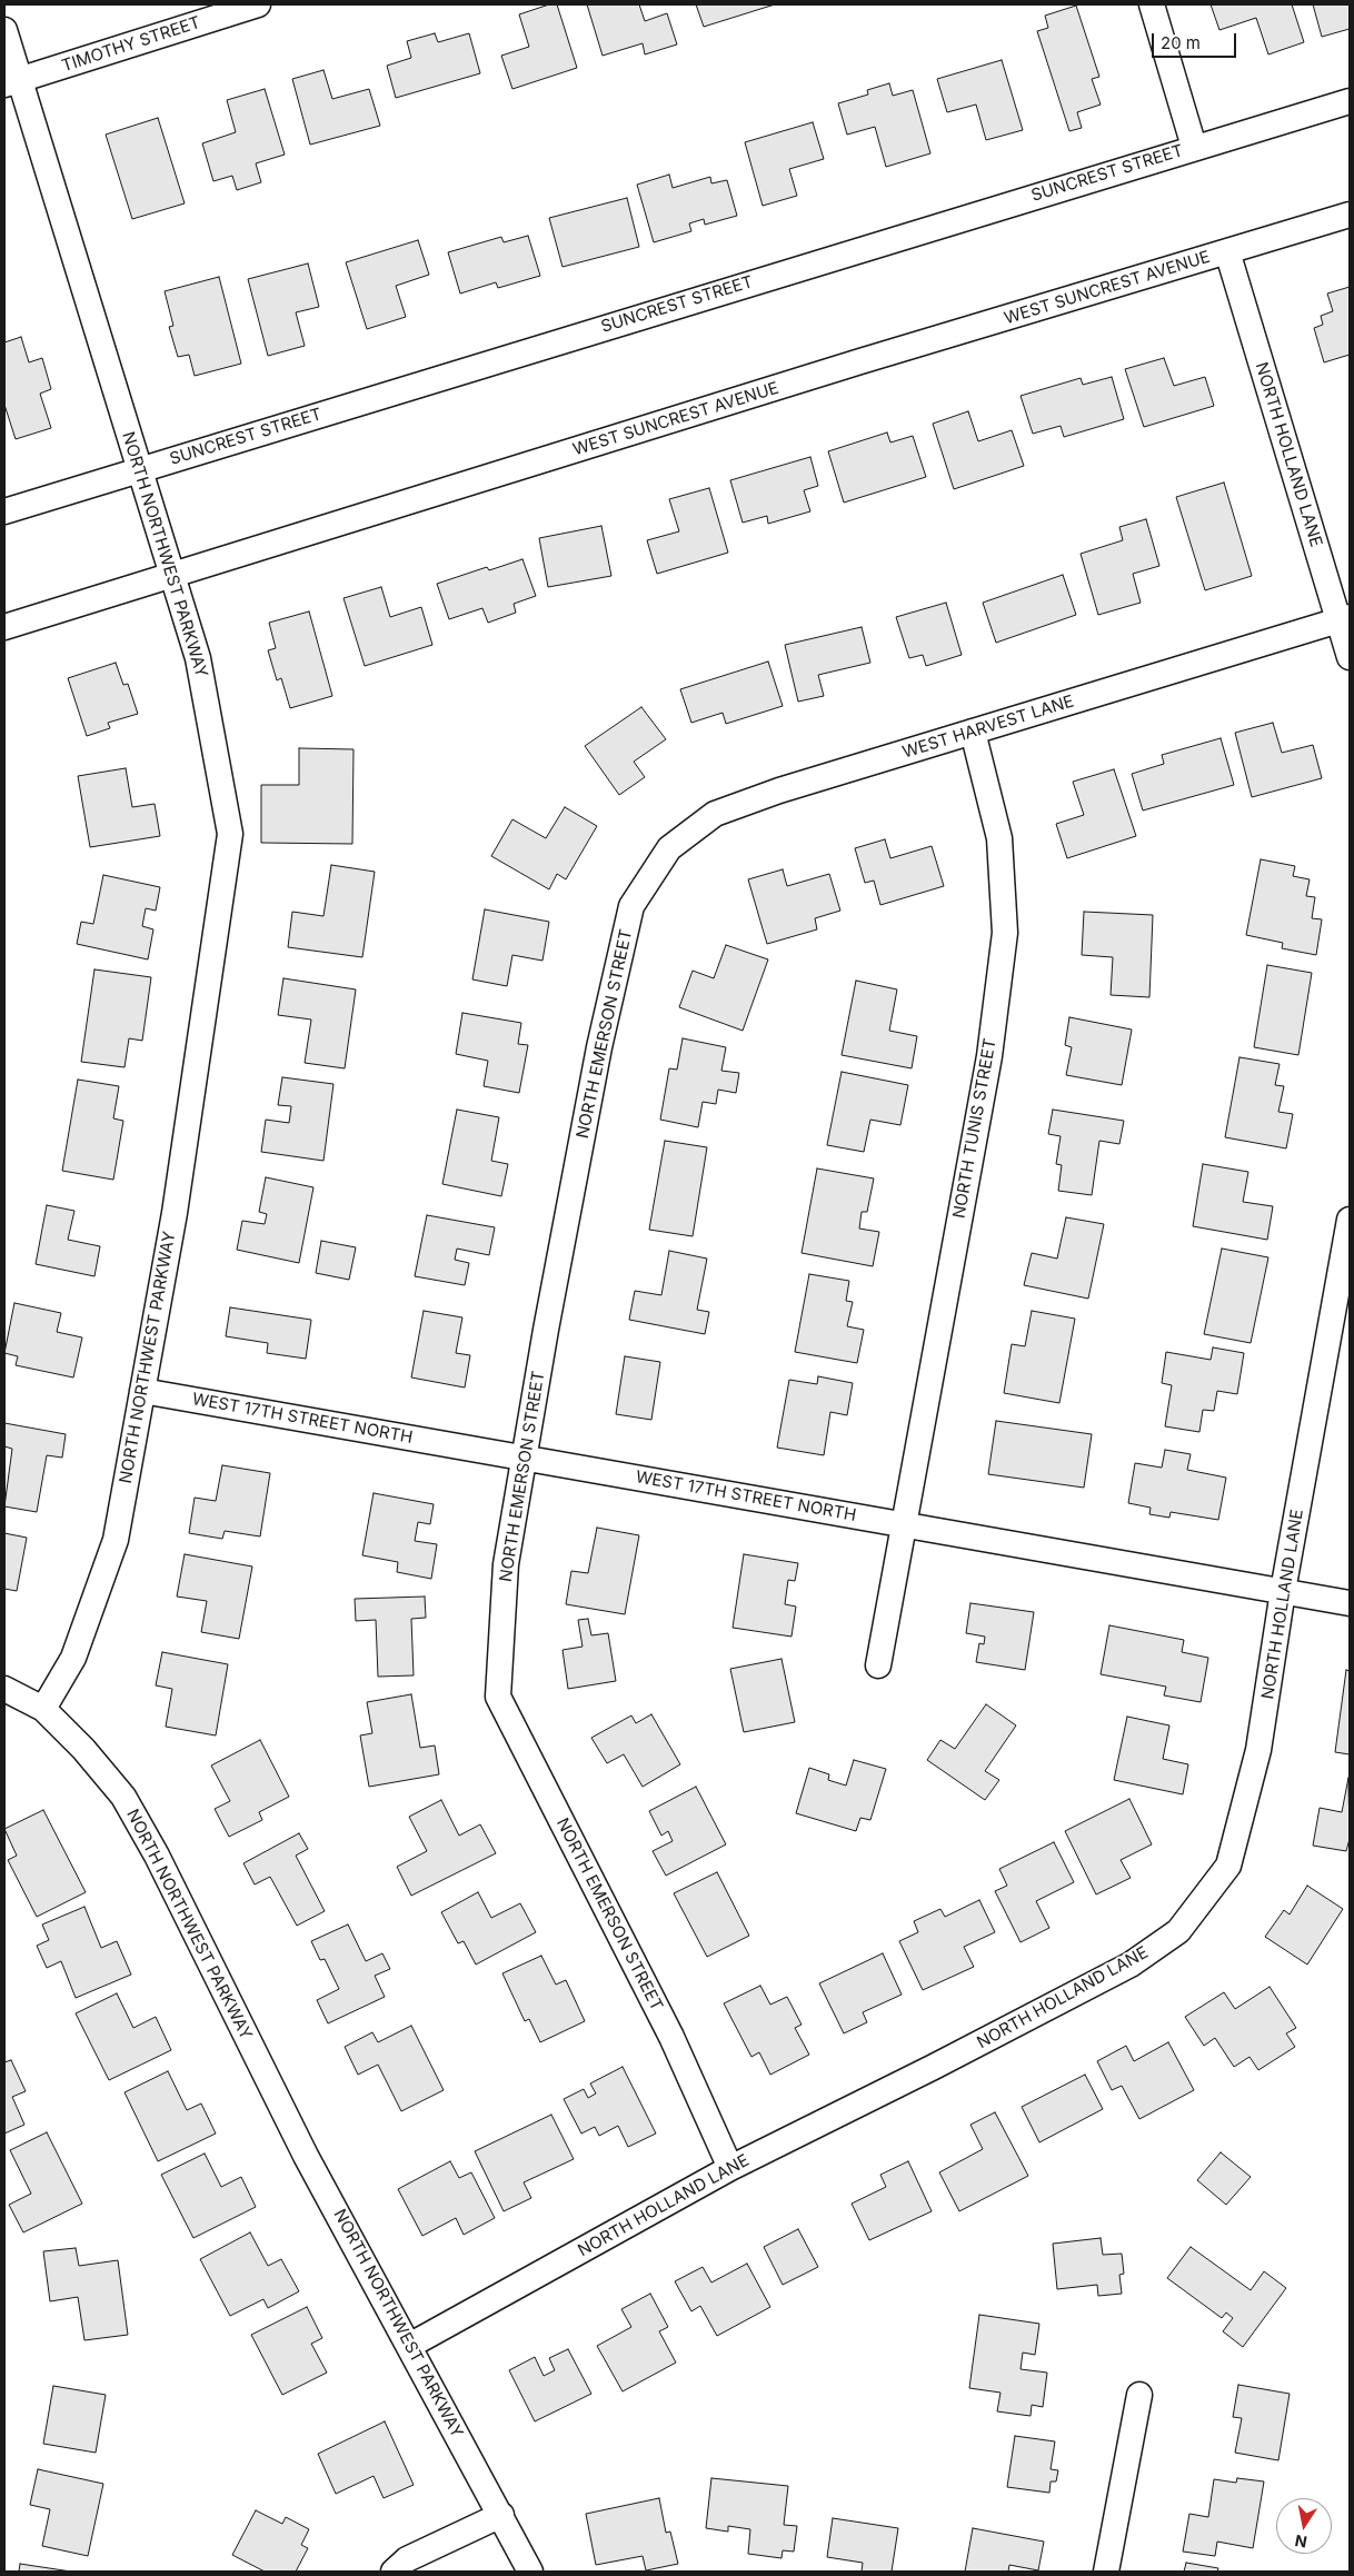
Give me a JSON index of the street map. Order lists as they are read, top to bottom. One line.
{"streets":{"street":["TIMOTHY STREET","SUNCREST STREET","WEST SUNCREST AVENUE","NORTH HOLLAND LANE","NORTH NORTHWEST PARKWAY","WEST HARVEST LANE","NORTH EMERSON STREET","NORTH TUNIS STREET","WEST 17TH STREET NORTH"]},"crossings":[["TIMOTHY STREET","NORTH NORTHWEST PARKWAY"],["SUNCREST STREET","NORTH NORTHWEST PARKWAY"],["WEST SUNCREST AVENUE","NORTH HOLLAND LANE"],["WEST SUNCREST AVENUE","NORTH NORTHWEST PARKWAY"],["NORTH HOLLAND LANE","NORTH NORTHWEST PARKWAY"],["NORTH HOLLAND LANE","WEST HARVEST LANE"],["NORTH HOLLAND LANE","NORTH EMERSON STREET"],["NORTH HOLLAND LANE","WEST 17TH STREET NORTH"],["NORTH NORTHWEST PARKWAY","WEST 17TH STREET NORTH"],["WEST HARVEST LANE","NORTH EMERSON STREET"],["WEST HARVEST LANE","NORTH TUNIS STREET"],["NORTH EMERSON STREET","WEST 17TH STREET NORTH"],["NORTH TUNIS STREET","WEST 17TH STREET NORTH"]],"scale_bar":"20 m","north":"bottom"}
